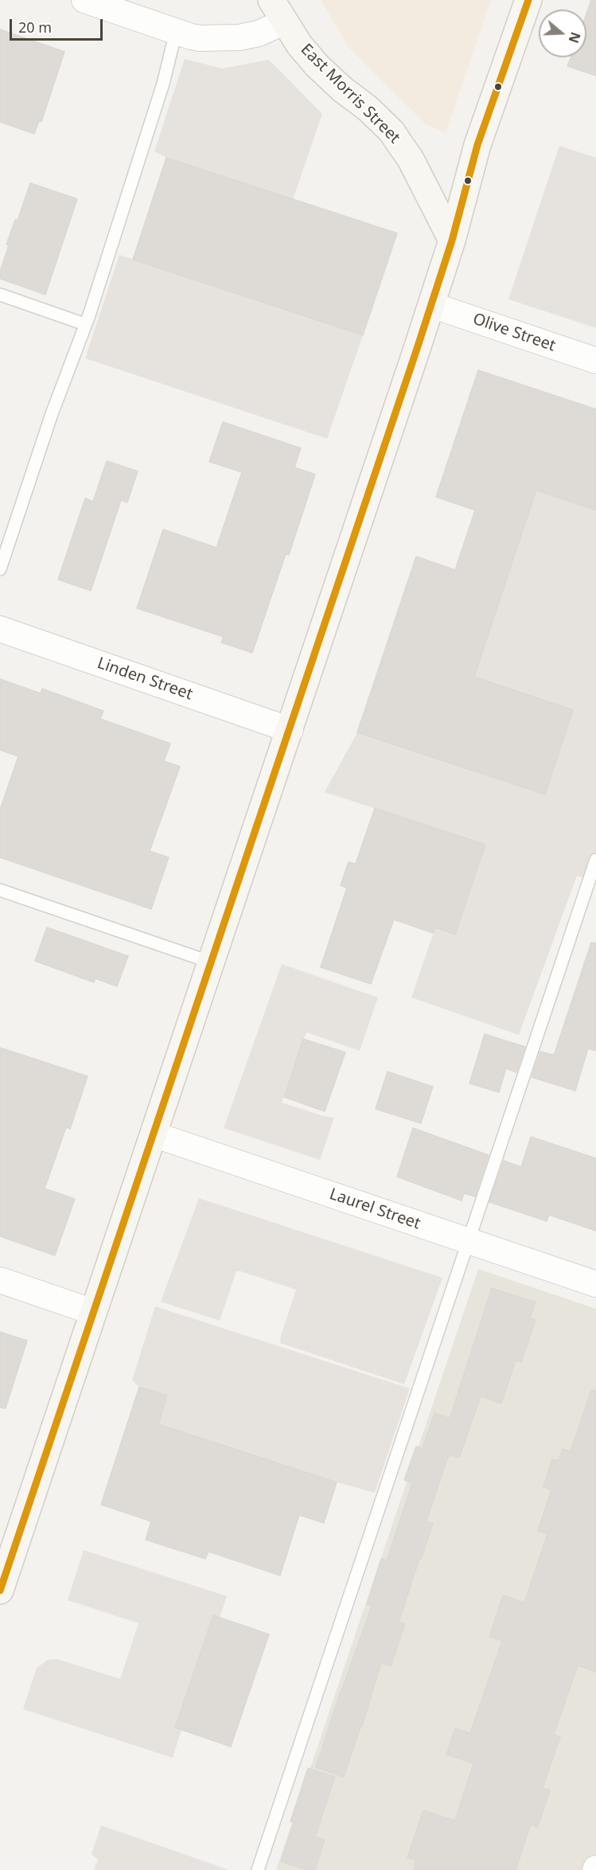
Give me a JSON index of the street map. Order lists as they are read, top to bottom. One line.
{"streets":{"main road":["East Morris Street"],"street":["Olive Street","Linden Street","Laurel Street"]},"scale_bar":"20 m","north":"right"}
